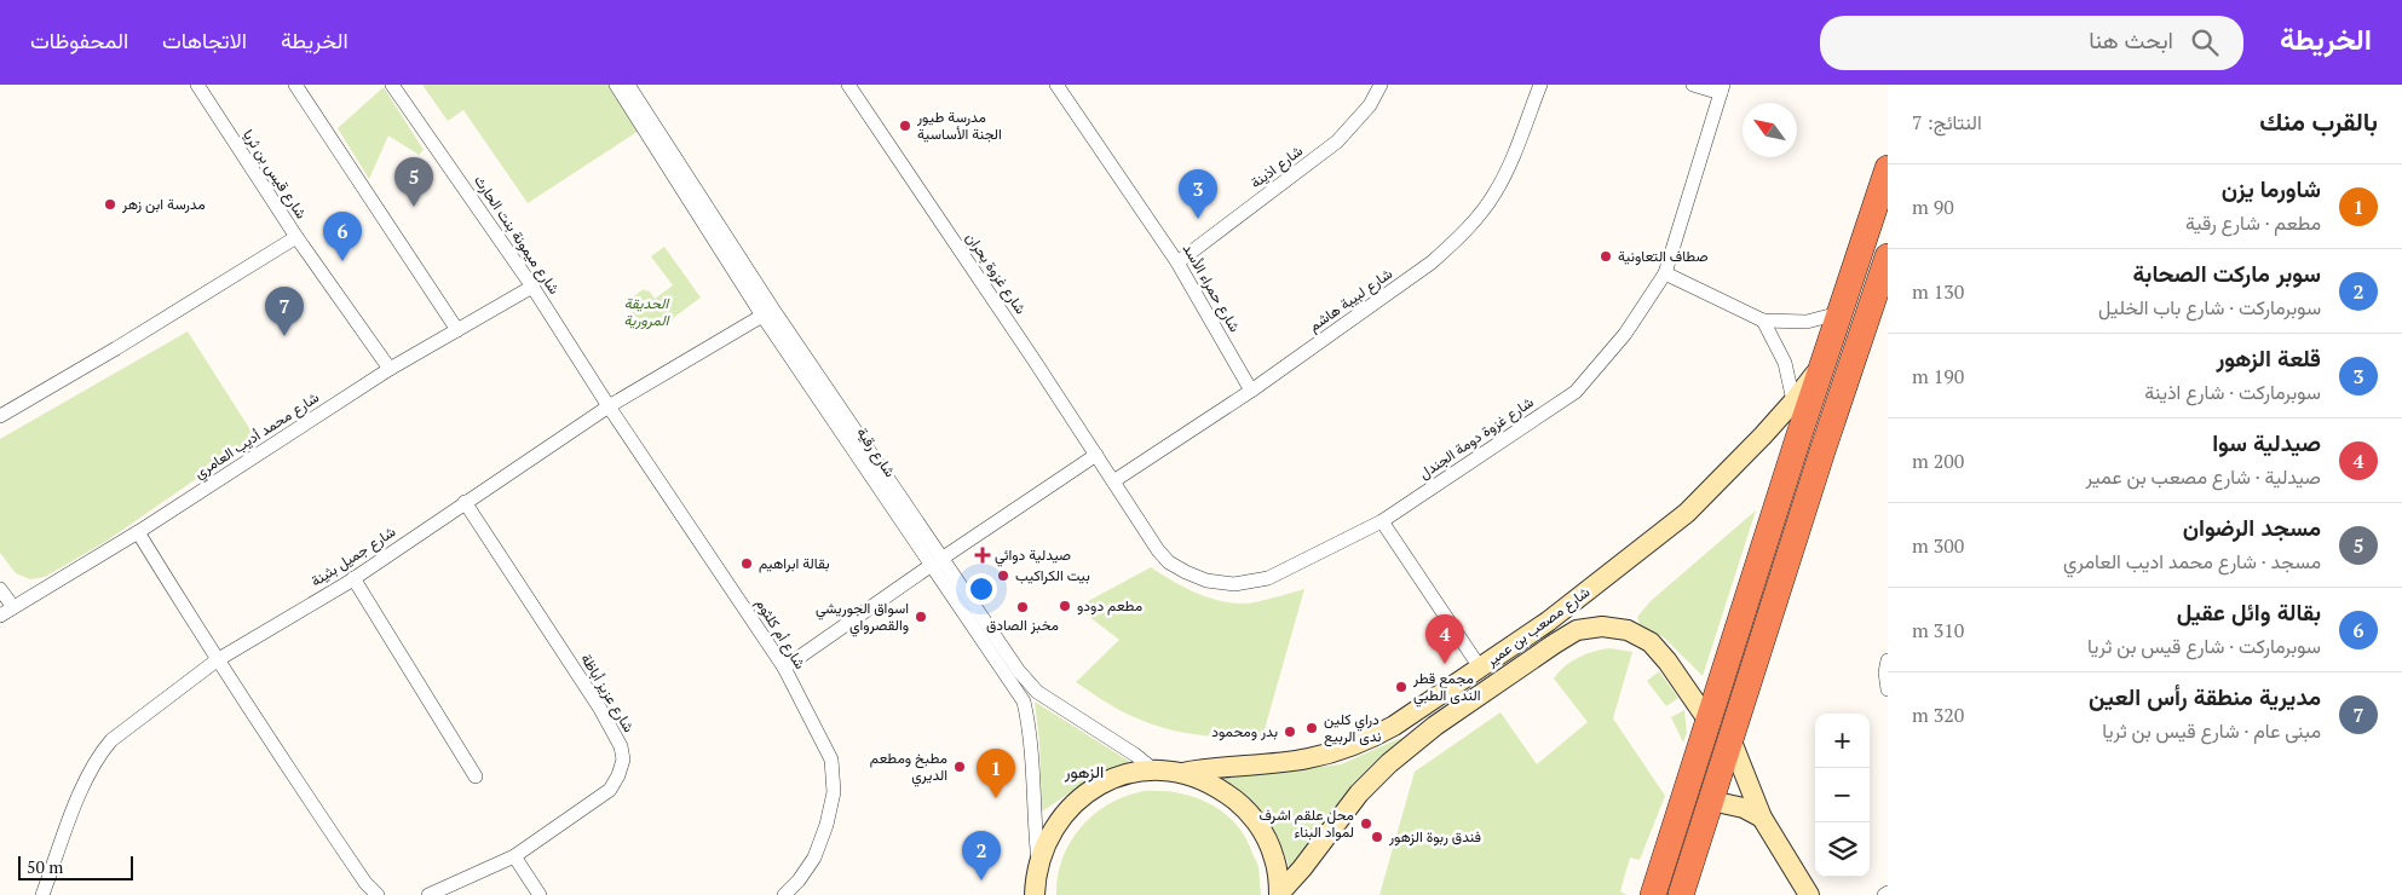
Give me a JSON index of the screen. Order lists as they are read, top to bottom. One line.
{"streets":{"highway":["شارع مصعب بن عمير"],"street":["شارع اذينة","شارع قيس بن ثريا","شارع ميمونة بنت الحارث","شارع غزوة بحران","شارع حمراء الأسد","شارع لبيبة هاشم","شارع محمد أديب العامري","شارع غزوة دومة الجندل","شارع رقية","شارع جميل بثينة","شارع أم كلثوم","شارع عزيز أباظة"]},"crossings":[["شارع اذينة","شارع حمراء الأسد"],["شارع قيس بن ثريا","شارع محمد أديب العامري"],["شارع ميمونة بنت الحارث","شارع محمد أديب العامري"],["شارع ميمونة بنت الحارث","شارع جميل بثينة"],["شارع ميمونة بنت الحارث","شارع أم كلثوم"],["شارع غزوة بحران","شارع لبيبة هاشم"],["شارع غزوة بحران","شارع غزوة دومة الجندل"],["شارع حمراء الأسد","شارع لبيبة هاشم"],["شارع لبيبة هاشم","شارع غزوة دومة الجندل"],["شارع رقية","شارع جميل بثينة"],["شارع جميل بثينة","شارع أم كلثوم"],["شارع جميل بثينة","شارع عزيز أباظة"]],"districts":["الزهور"],"parks":["الحديقة المرورية"],"places":{"other":["مدرسة طيور الجنة الأساسية","مدرسة ابن زهر","صطاف التعاونية","بقالة ابراهيم","بيت الكراكيب","مطعم دودو","مخبز الصادق","اسواق الجوريشي والقصرواي","مجمع قطر الندى الطبي","دراي كلين ندى الربيع","بدر ومحمود","مطبخ ومطعم الديري","محل علقم اشرف لمواد البناء","فندق ربوة الزهور"],"health":["صيدلية دوائي"]},"scale_bar":"50 m","north":"top left","page":{"header":"الخريطة","search":"ابحث هنا","nav":["الخريطة","الاتجاهات","المحفوظات"],"heading":["بالقرب منك","النتائج: 7"],"pins":["5","3","6","7","4","1","2"],"list":[{"mark":"1","name":"شاورما يزن","note":"مطعم · شارع رقية","value":"90 m"},{"mark":"2","name":"سوبر ماركت الصحابة","note":"سوبرماركت · شارع باب الخليل","value":"130 m"},{"mark":"3","name":"قلعة الزهور","note":"سوبرماركت · شارع اذينة","value":"190 m"},{"mark":"4","name":"صيدلية سوا","note":"صيدلية · شارع مصعب بن عمير","value":"200 m"},{"mark":"5","name":"مسجد الرضوان","note":"مسجد · شارع محمد اديب العامري","value":"300 m"},{"mark":"6","name":"بقالة وائل عقيل","note":"سوبرماركت · شارع قيس بن ثريا","value":"310 m"},{"mark":"7","name":"مديرية منطقة رأس العين","note":"مبنى عام · شارع قيس بن ثريا","value":"320 m"}],"map_buttons":["+","−"],"scale":"50 m"}}
